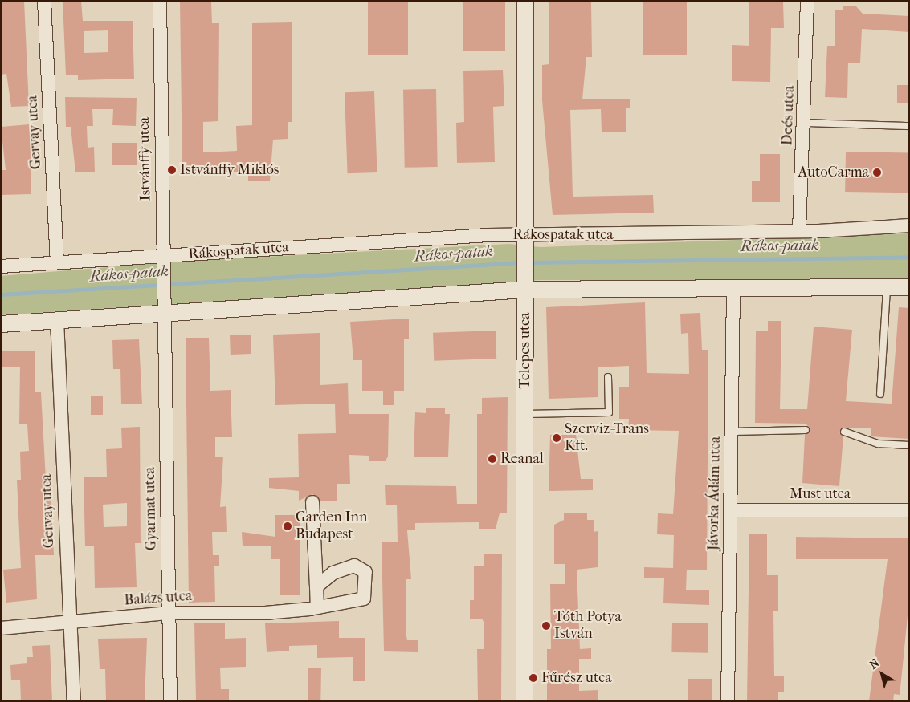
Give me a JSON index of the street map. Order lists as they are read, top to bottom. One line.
{"streets":{"street":["Deés utca","Gervay utca","Istvánffy utca","Rákospatak utca","Telepes utca","Jávorka Ádám utca","Must utca","Gyarmat utca","Balázs utca"]},"crossings":[["Deés utca","Rákospatak utca"],["Gervay utca","Rákospatak utca"],["Gervay utca","Balázs utca"],["Istvánffy utca","Rákospatak utca"],["Istvánffy utca","Gyarmat utca"],["Rákospatak utca","Telepes utca"],["Jávorka Ádám utca","Must utca"],["Gyarmat utca","Balázs utca"]],"water":["Rákos-patak"],"places":["Istvánffy Miklós","AutoCarma","Szerviz-Trans Kft.","Reanal","Garden Inn Budapest","Tóth Potya István","Fűrész utca"],"north":"top left"}
